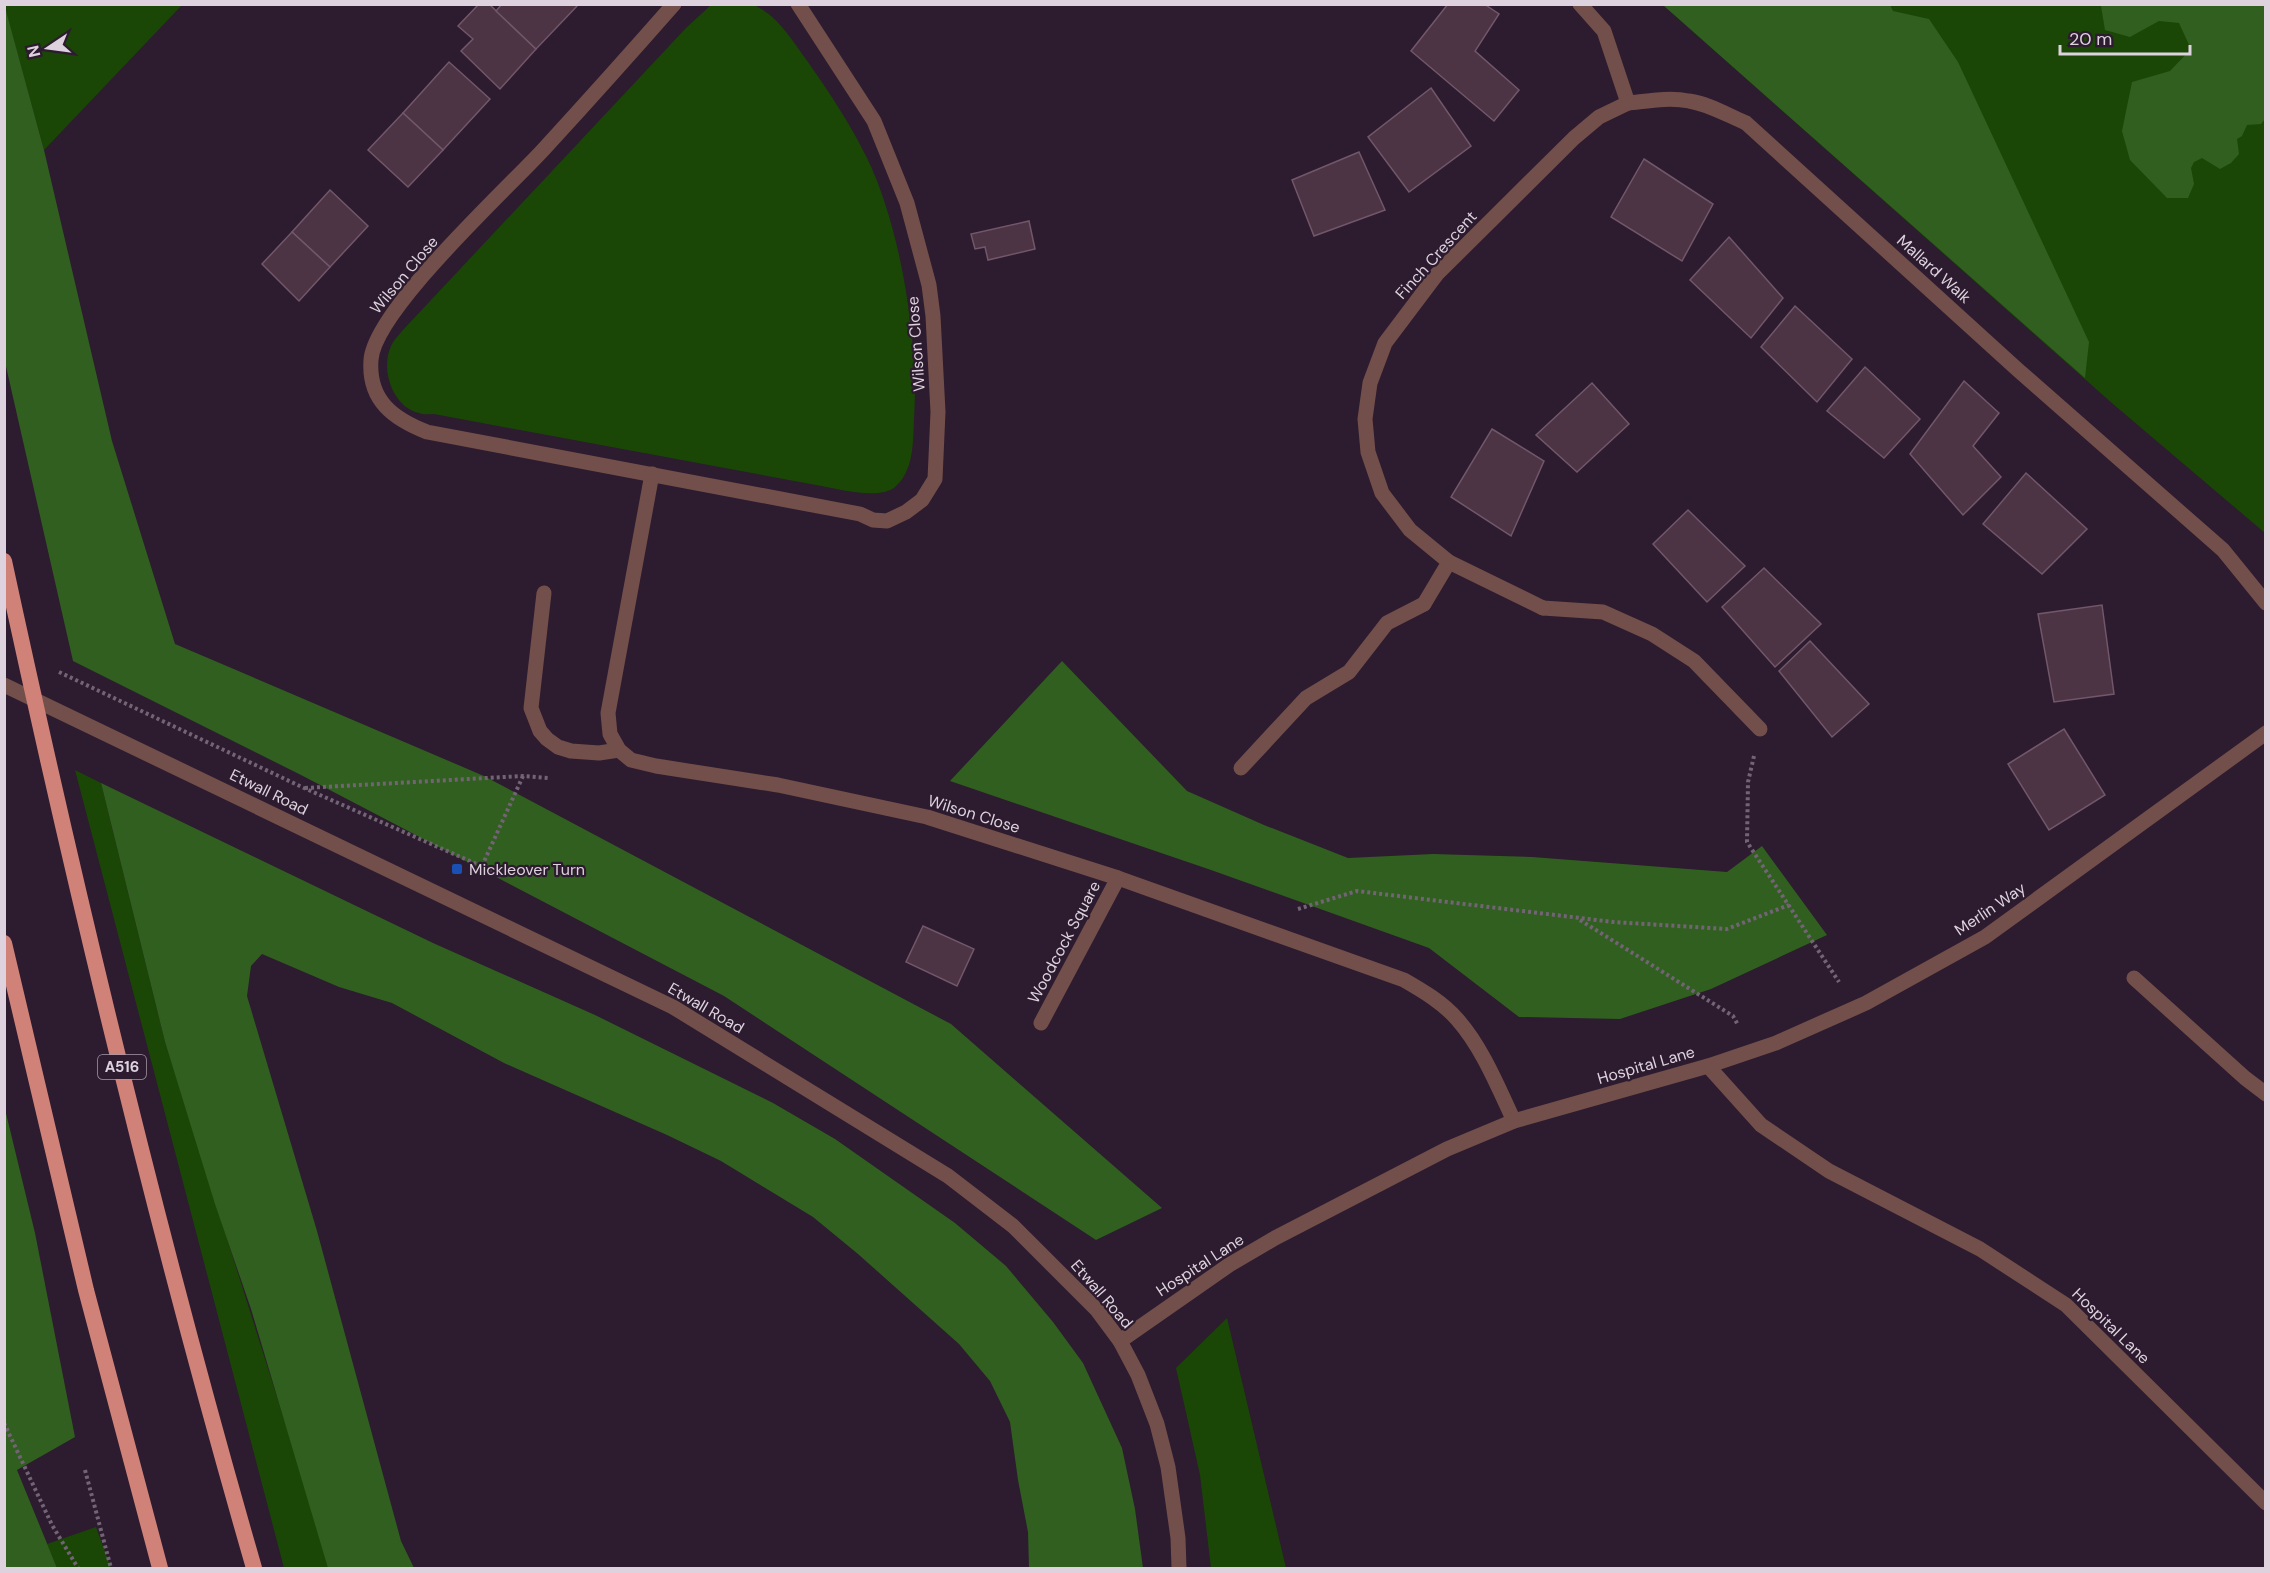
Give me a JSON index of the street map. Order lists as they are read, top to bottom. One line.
{"streets":{"highway":["A516"],"street":["Finch Crescent","Mallard Walk","Wilson Close","Etwall Road","Merlin Way","Woodcock Square","Hospital Lane"]},"crossings":[["Finch Crescent","Mallard Walk"],["Wilson Close","Woodcock Square"],["Wilson Close","Hospital Lane"],["Etwall Road","Hospital Lane"],["Merlin Way","Hospital Lane"]],"places":{"transit":["Mickleover Turn"]},"scale_bar":"20 m","north":"left"}
